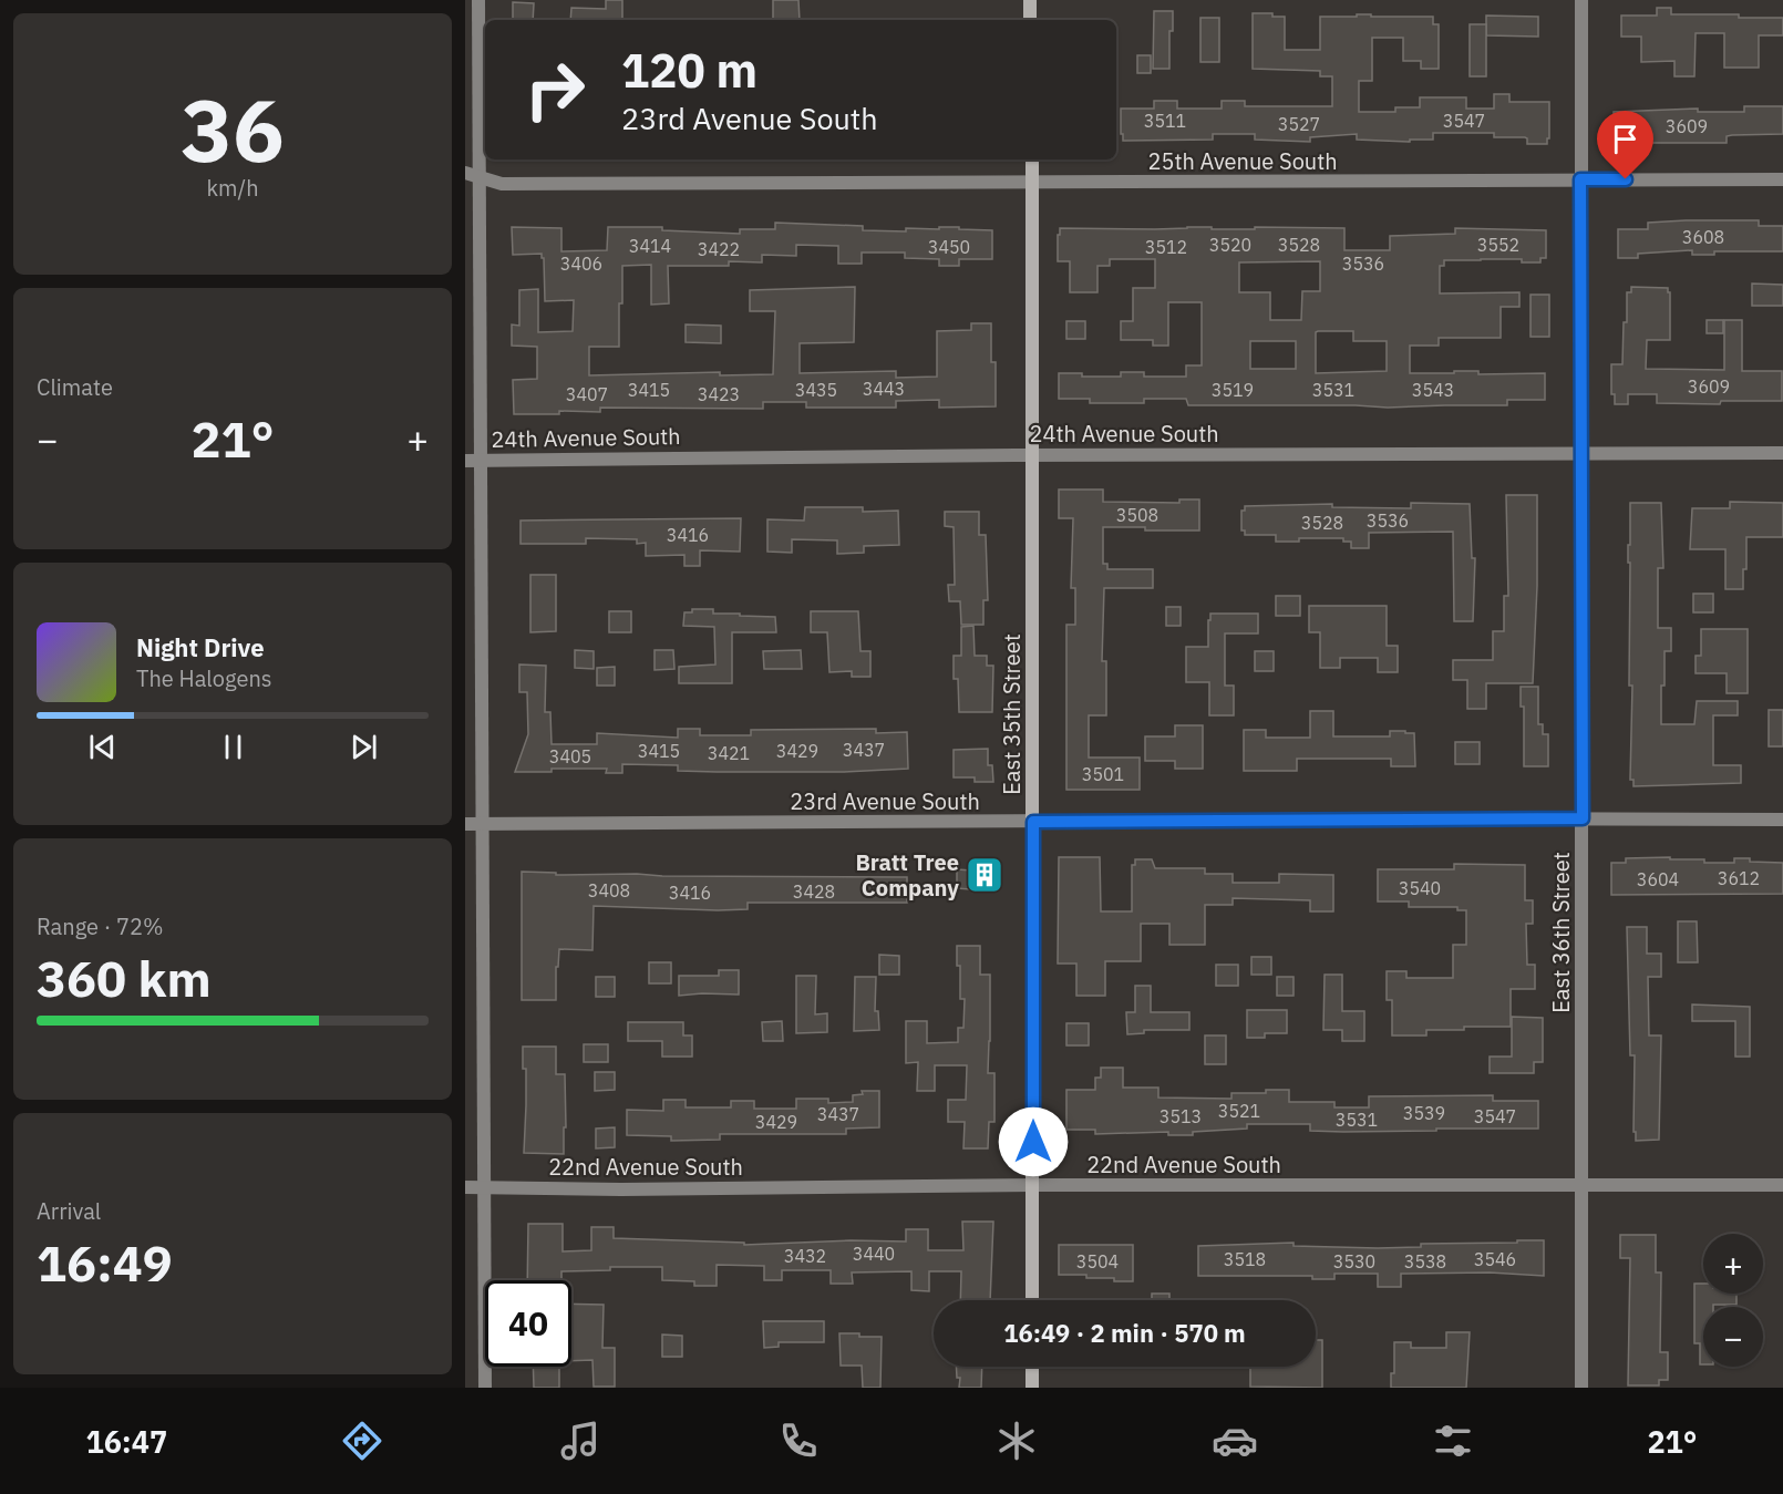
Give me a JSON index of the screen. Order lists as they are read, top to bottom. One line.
{"streets":{"street":["25th Avenue South","24th Avenue South","East 35th Street","23rd Avenue South","East 36th Street","22nd Avenue South"]},"crossings":[["25th Avenue South","East 35th Street"],["25th Avenue South","East 36th Street"],["24th Avenue South","East 35th Street"],["24th Avenue South","East 36th Street"],["East 35th Street","23rd Avenue South"],["East 35th Street","22nd Avenue South"],["23rd Avenue South","East 36th Street"],["East 36th Street","22nd Avenue South"]],"places":{"building":["Bratt Tree Company"]},"house_numbers":["3511","3547","3527","3609","3608","3520","3528","3552","3414","3450","3512","3422","3406","3536","3609","3443","3415","3435","3519","3531","3543","3407","3423","3508","3536","3528","3416","3437","3415","3429","3421","3405","3501","3612","3604","3540","3408","3428","3416","3521","3539","3437","3513","3547","3531","3429","3440","3432","3518","3546","3504","3530","3538"],"page":{"tile":[["36","km/h"],"Climate",["Range · 72%","360 km"],["Arrival","16:49"]],"turn":["120 m","23rd Avenue South"],"heat":["−","21°","+"],"song":["Night Drive","The Halogens"],"map_buttons":["+","−"],"limit":"40","trip":"16:49 · 2 min · 570 m","tabs":["16:47","21°"]}}
